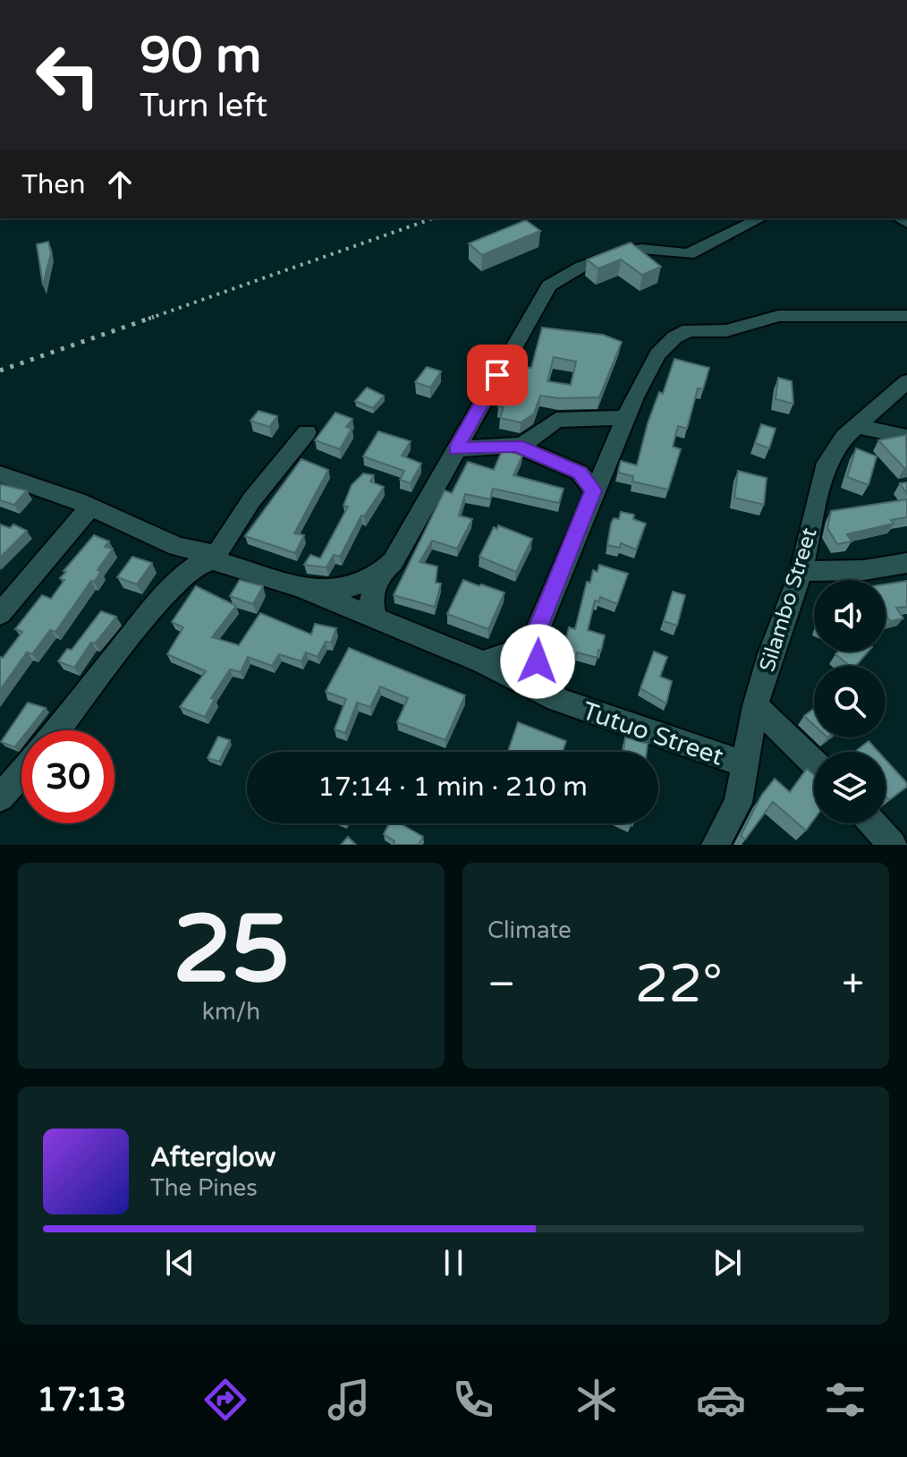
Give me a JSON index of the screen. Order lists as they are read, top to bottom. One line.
{"streets":{"street":["Silambo Street","Tutuo Street"]},"crossings":[["Silambo Street","Tutuo Street"]],"page":{"turn":["90 m","Turn left"],"then":"Then","limit":"30","trip":"17:14 · 1 min · 210 m","tile":[["25","km/h"],"Climate"],"heat":["−","22°","+"],"song":["Afterglow","The Pines"],"tabs":"17:13"}}
